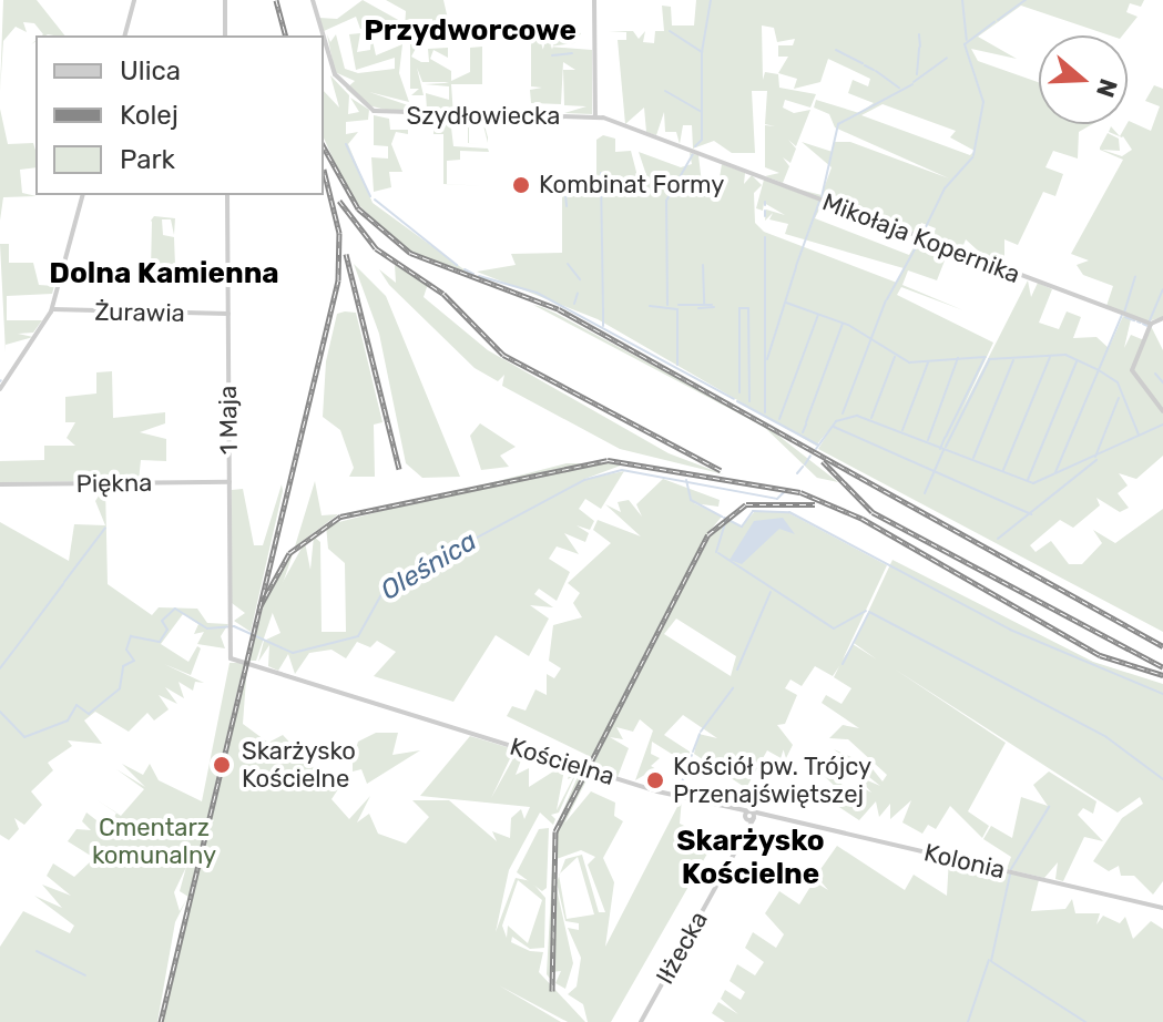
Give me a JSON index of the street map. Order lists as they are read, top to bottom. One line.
{"streets":{"street":["Szydłowiecka","Mikołaja Kopernika","Żurawia","1 Maja","Piękna","Kościelna","Kolonia","Iłżecka"]},"crossings":[["Szydłowiecka","Mikołaja Kopernika"],["Żurawia","1 Maja"],["1 Maja","Piękna"],["1 Maja","Kościelna"],["Kościelna","Kolonia"],["Kościelna","Iłżecka"],["Kolonia","Iłżecka"]],"districts":["Przydworcowe","Dolna Kamienna","Skarżysko Kościelne"],"water":["Oleśnica"],"parks":["Cmentarz komunalny"],"places":["Kombinat Formy","Skarżysko Kościelne","Kościół pw. Trójcy Przenajświętszej"],"legend":["Ulica","Kolej","Park"],"north":"right"}
